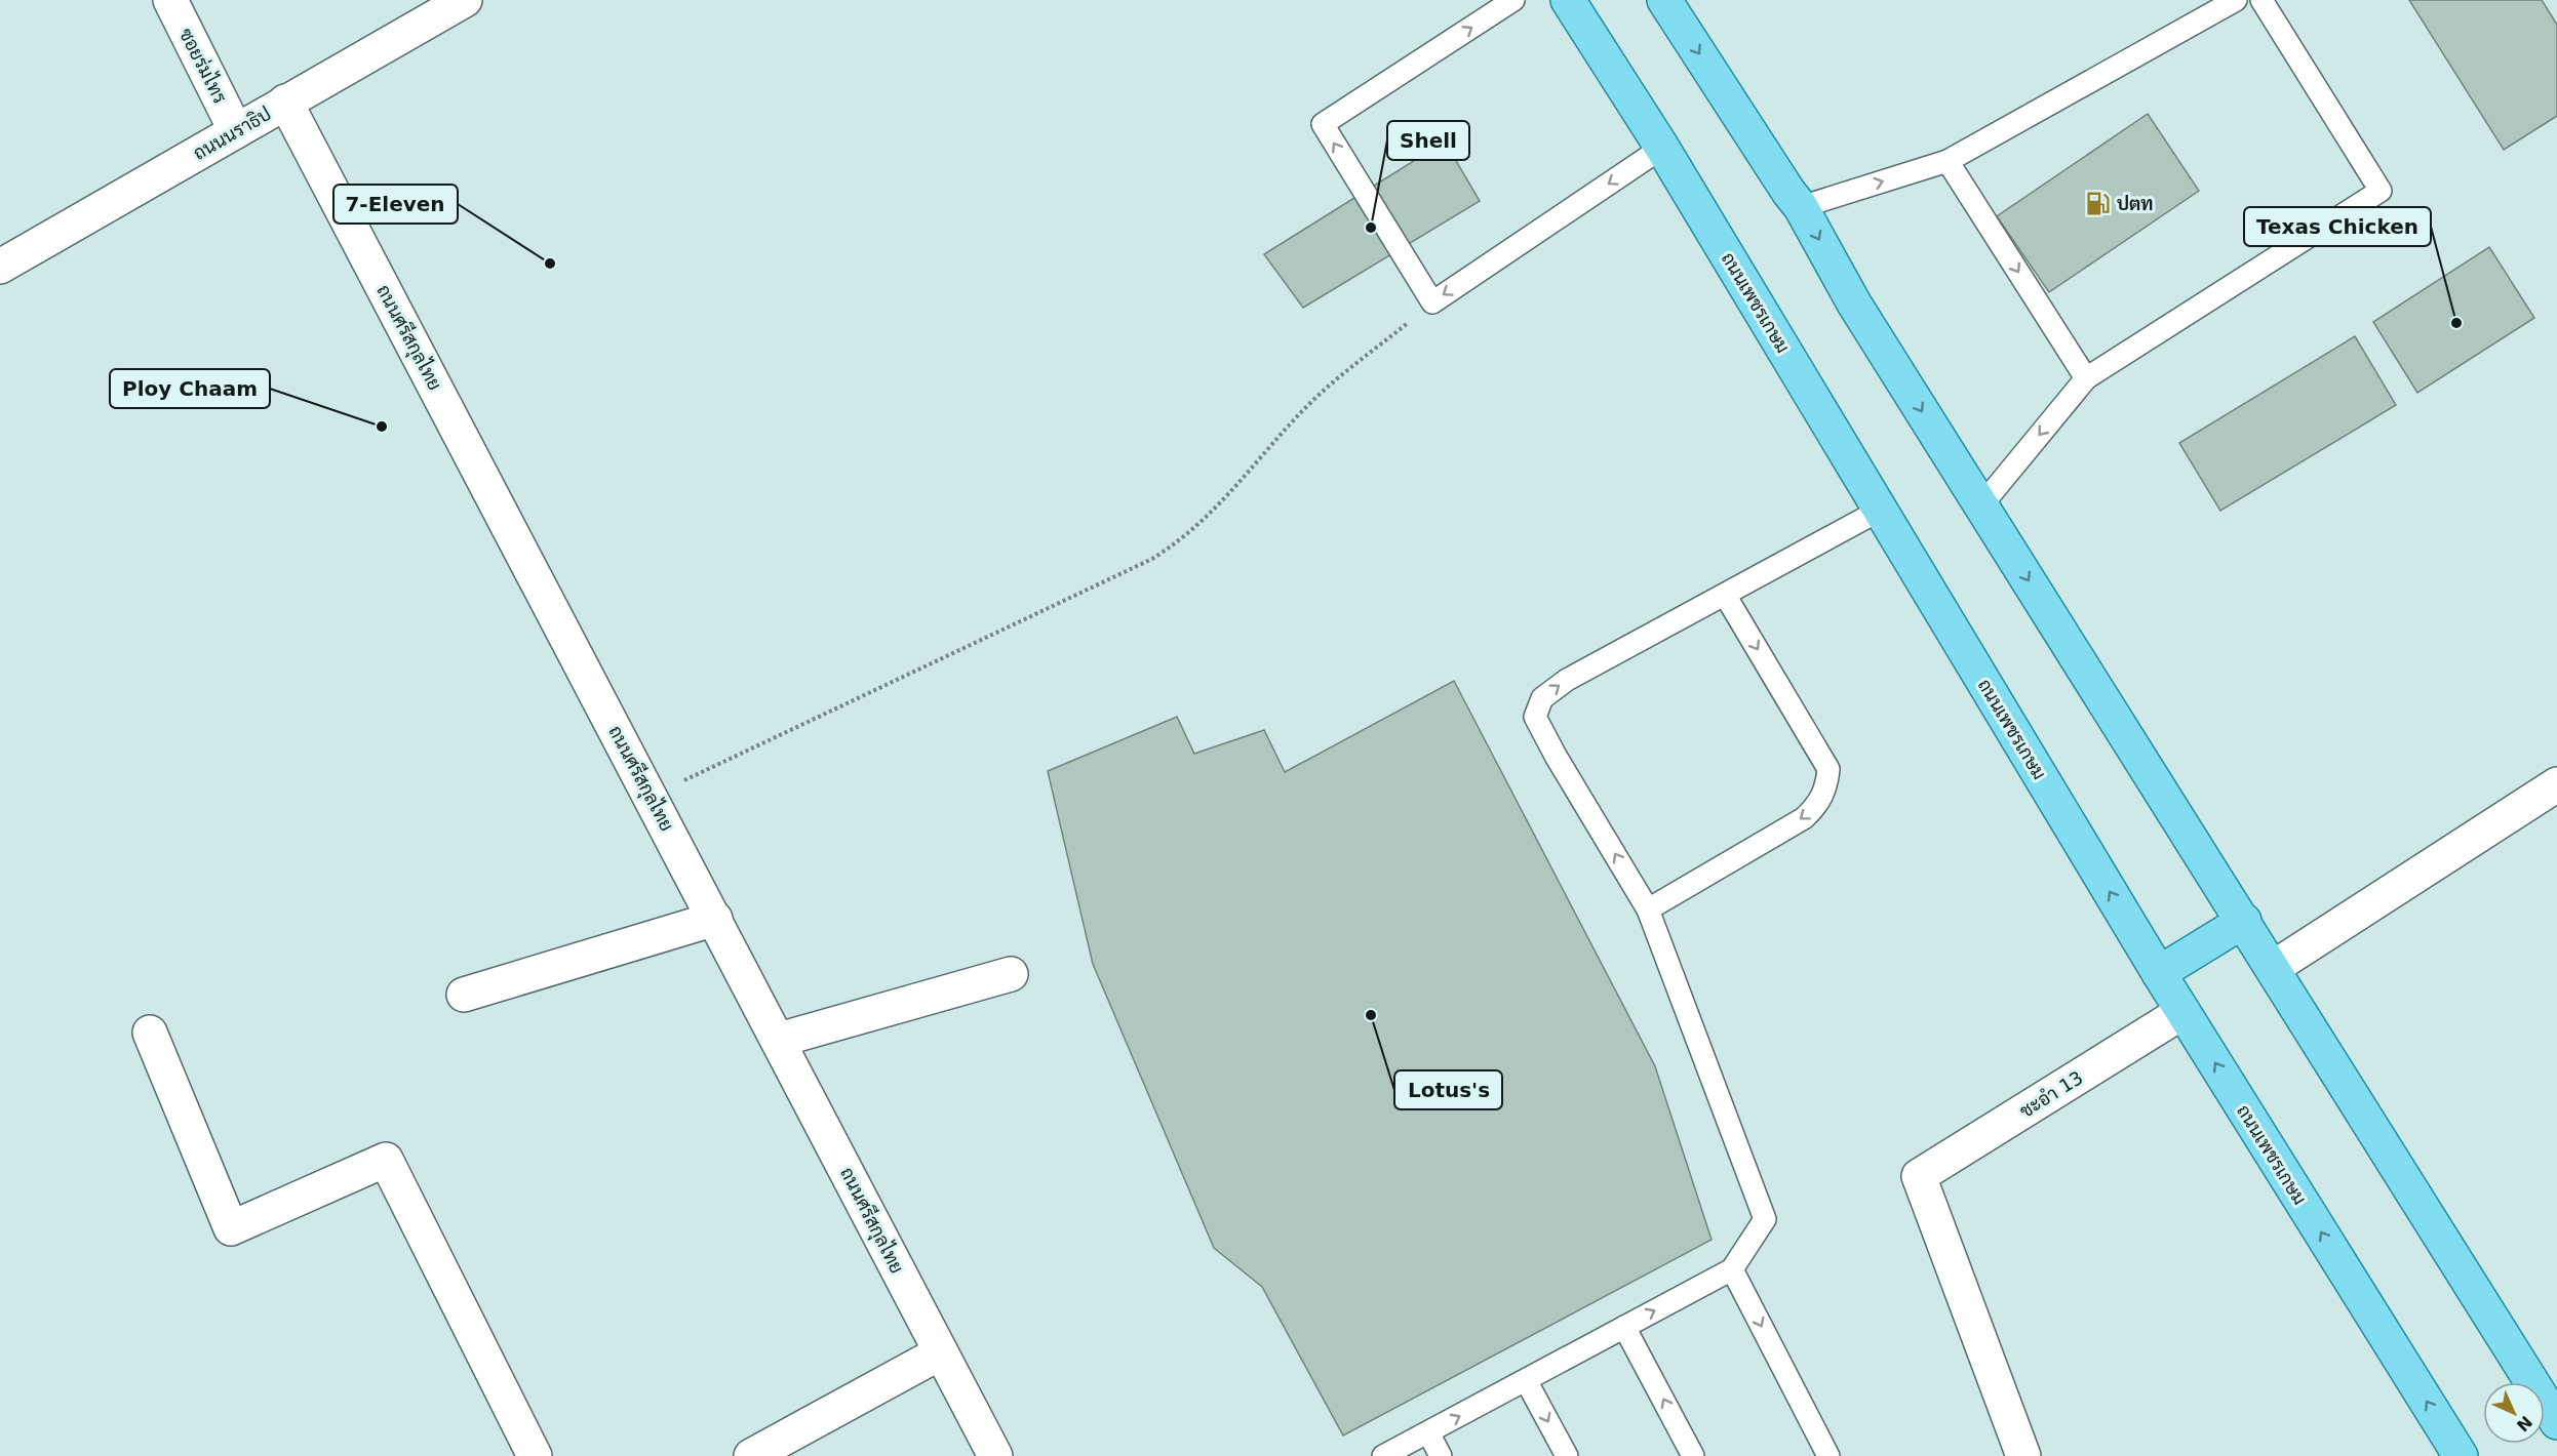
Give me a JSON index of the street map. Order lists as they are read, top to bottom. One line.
{"streets":{"main road":["ถนนเพชรเกษม"],"street":["ซอยร่มไทร","ถนนนราธิป","ถนนศรีสกุลไทย","ชะอำ 13"]},"crossings":[["ซอยร่มไทร","ถนนนราธิป"],["ถนนนราธิป","ถนนศรีสกุลไทย"],["ถนนเพชรเกษม","ชะอำ 13"]],"places":{"fuel station":["ปตท"],"other":["Shell","7-Eleven","Texas Chicken","Ploy Chaam","Lotus's"]},"north":"bottom right"}
